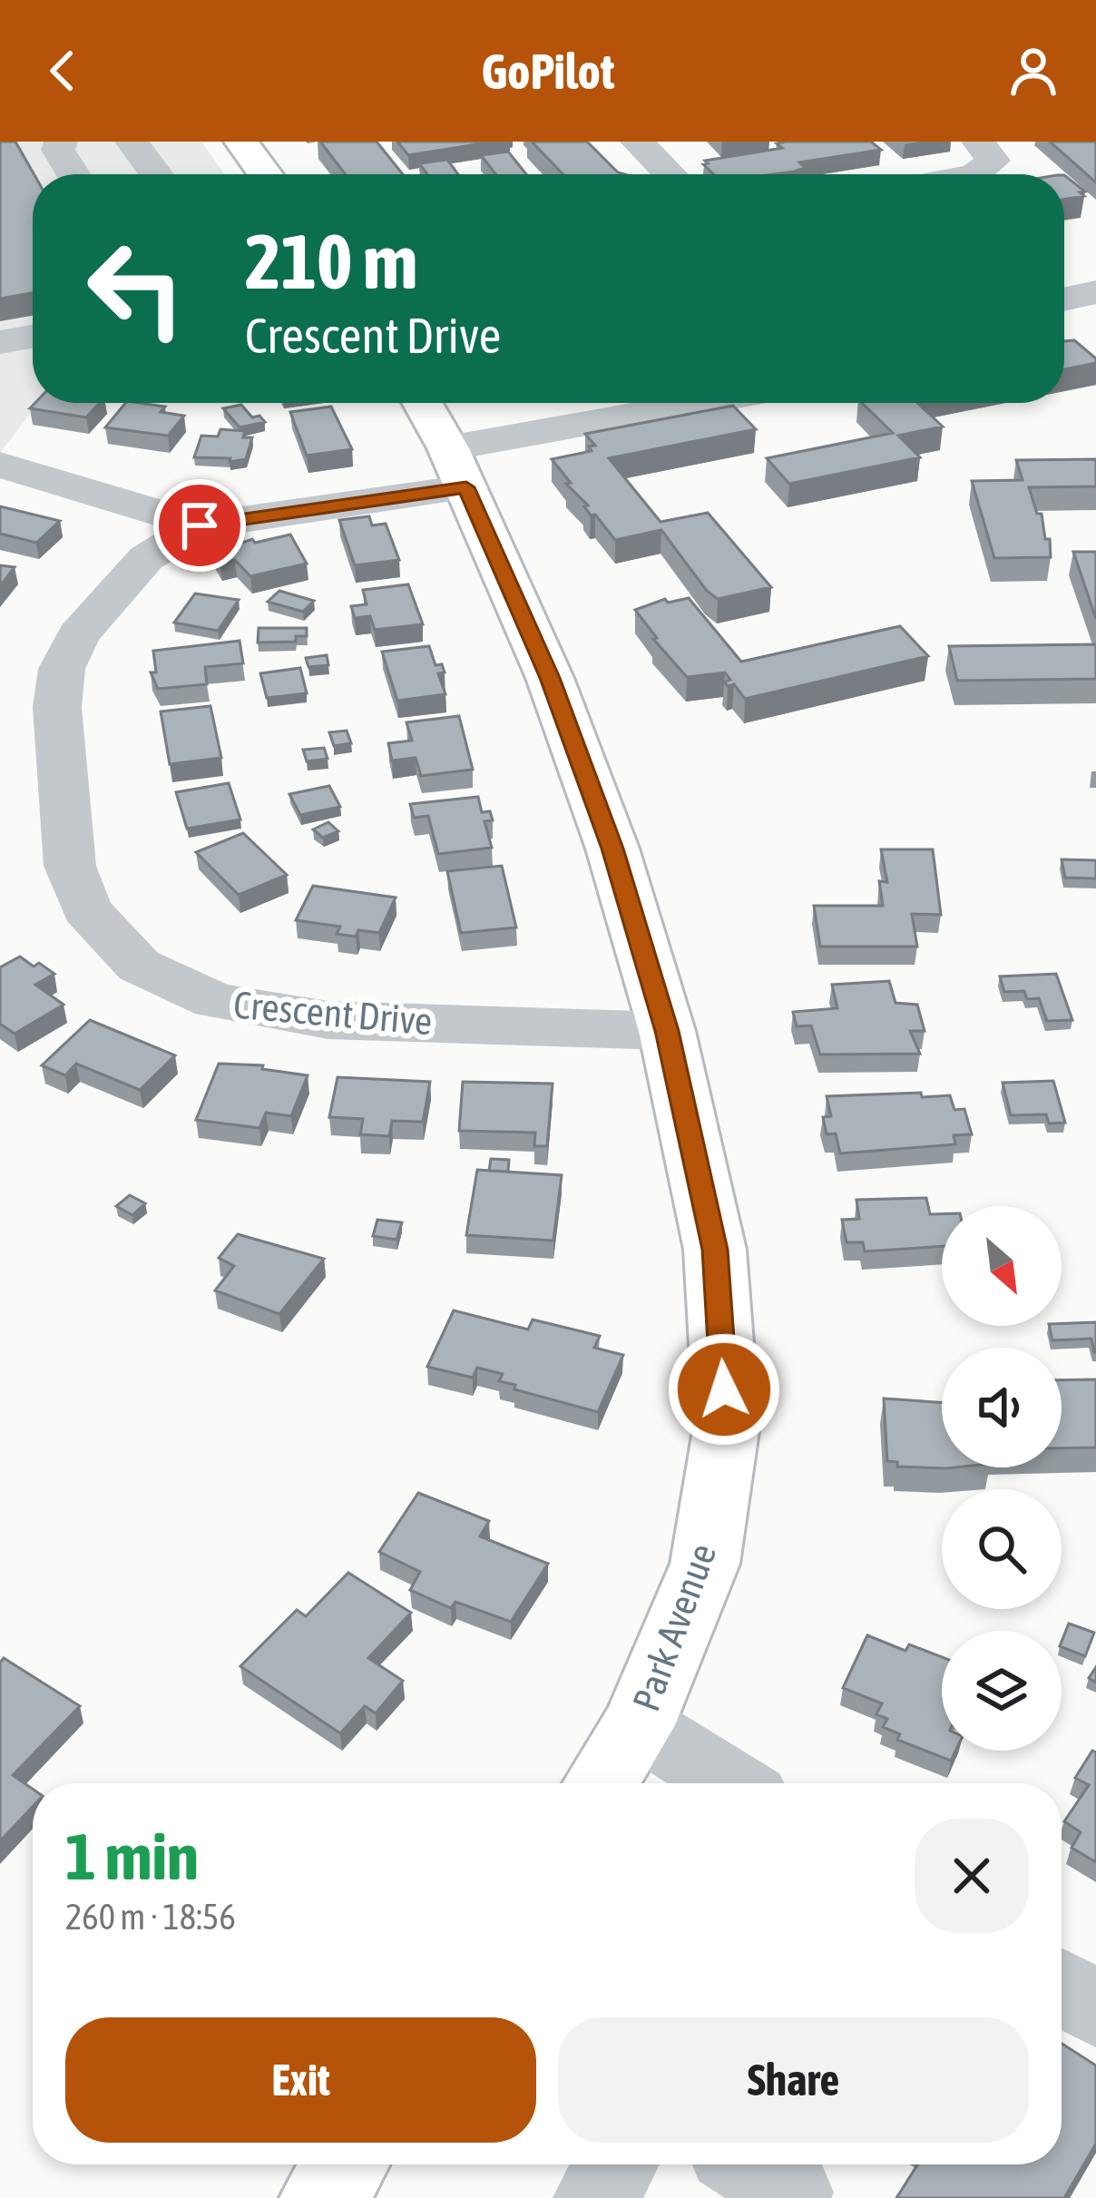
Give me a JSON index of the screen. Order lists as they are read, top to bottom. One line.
{"streets":{"main road":["Park Avenue"],"street":["Crescent Drive"]},"crossings":[["Crescent Drive","Park Avenue"]],"north":"bottom right","page":{"header":"GoPilot","turn":["210 m","Crescent Drive"],"heading":["1 min","260 m · 18:56"],"buttons":["Exit","Share"]}}
